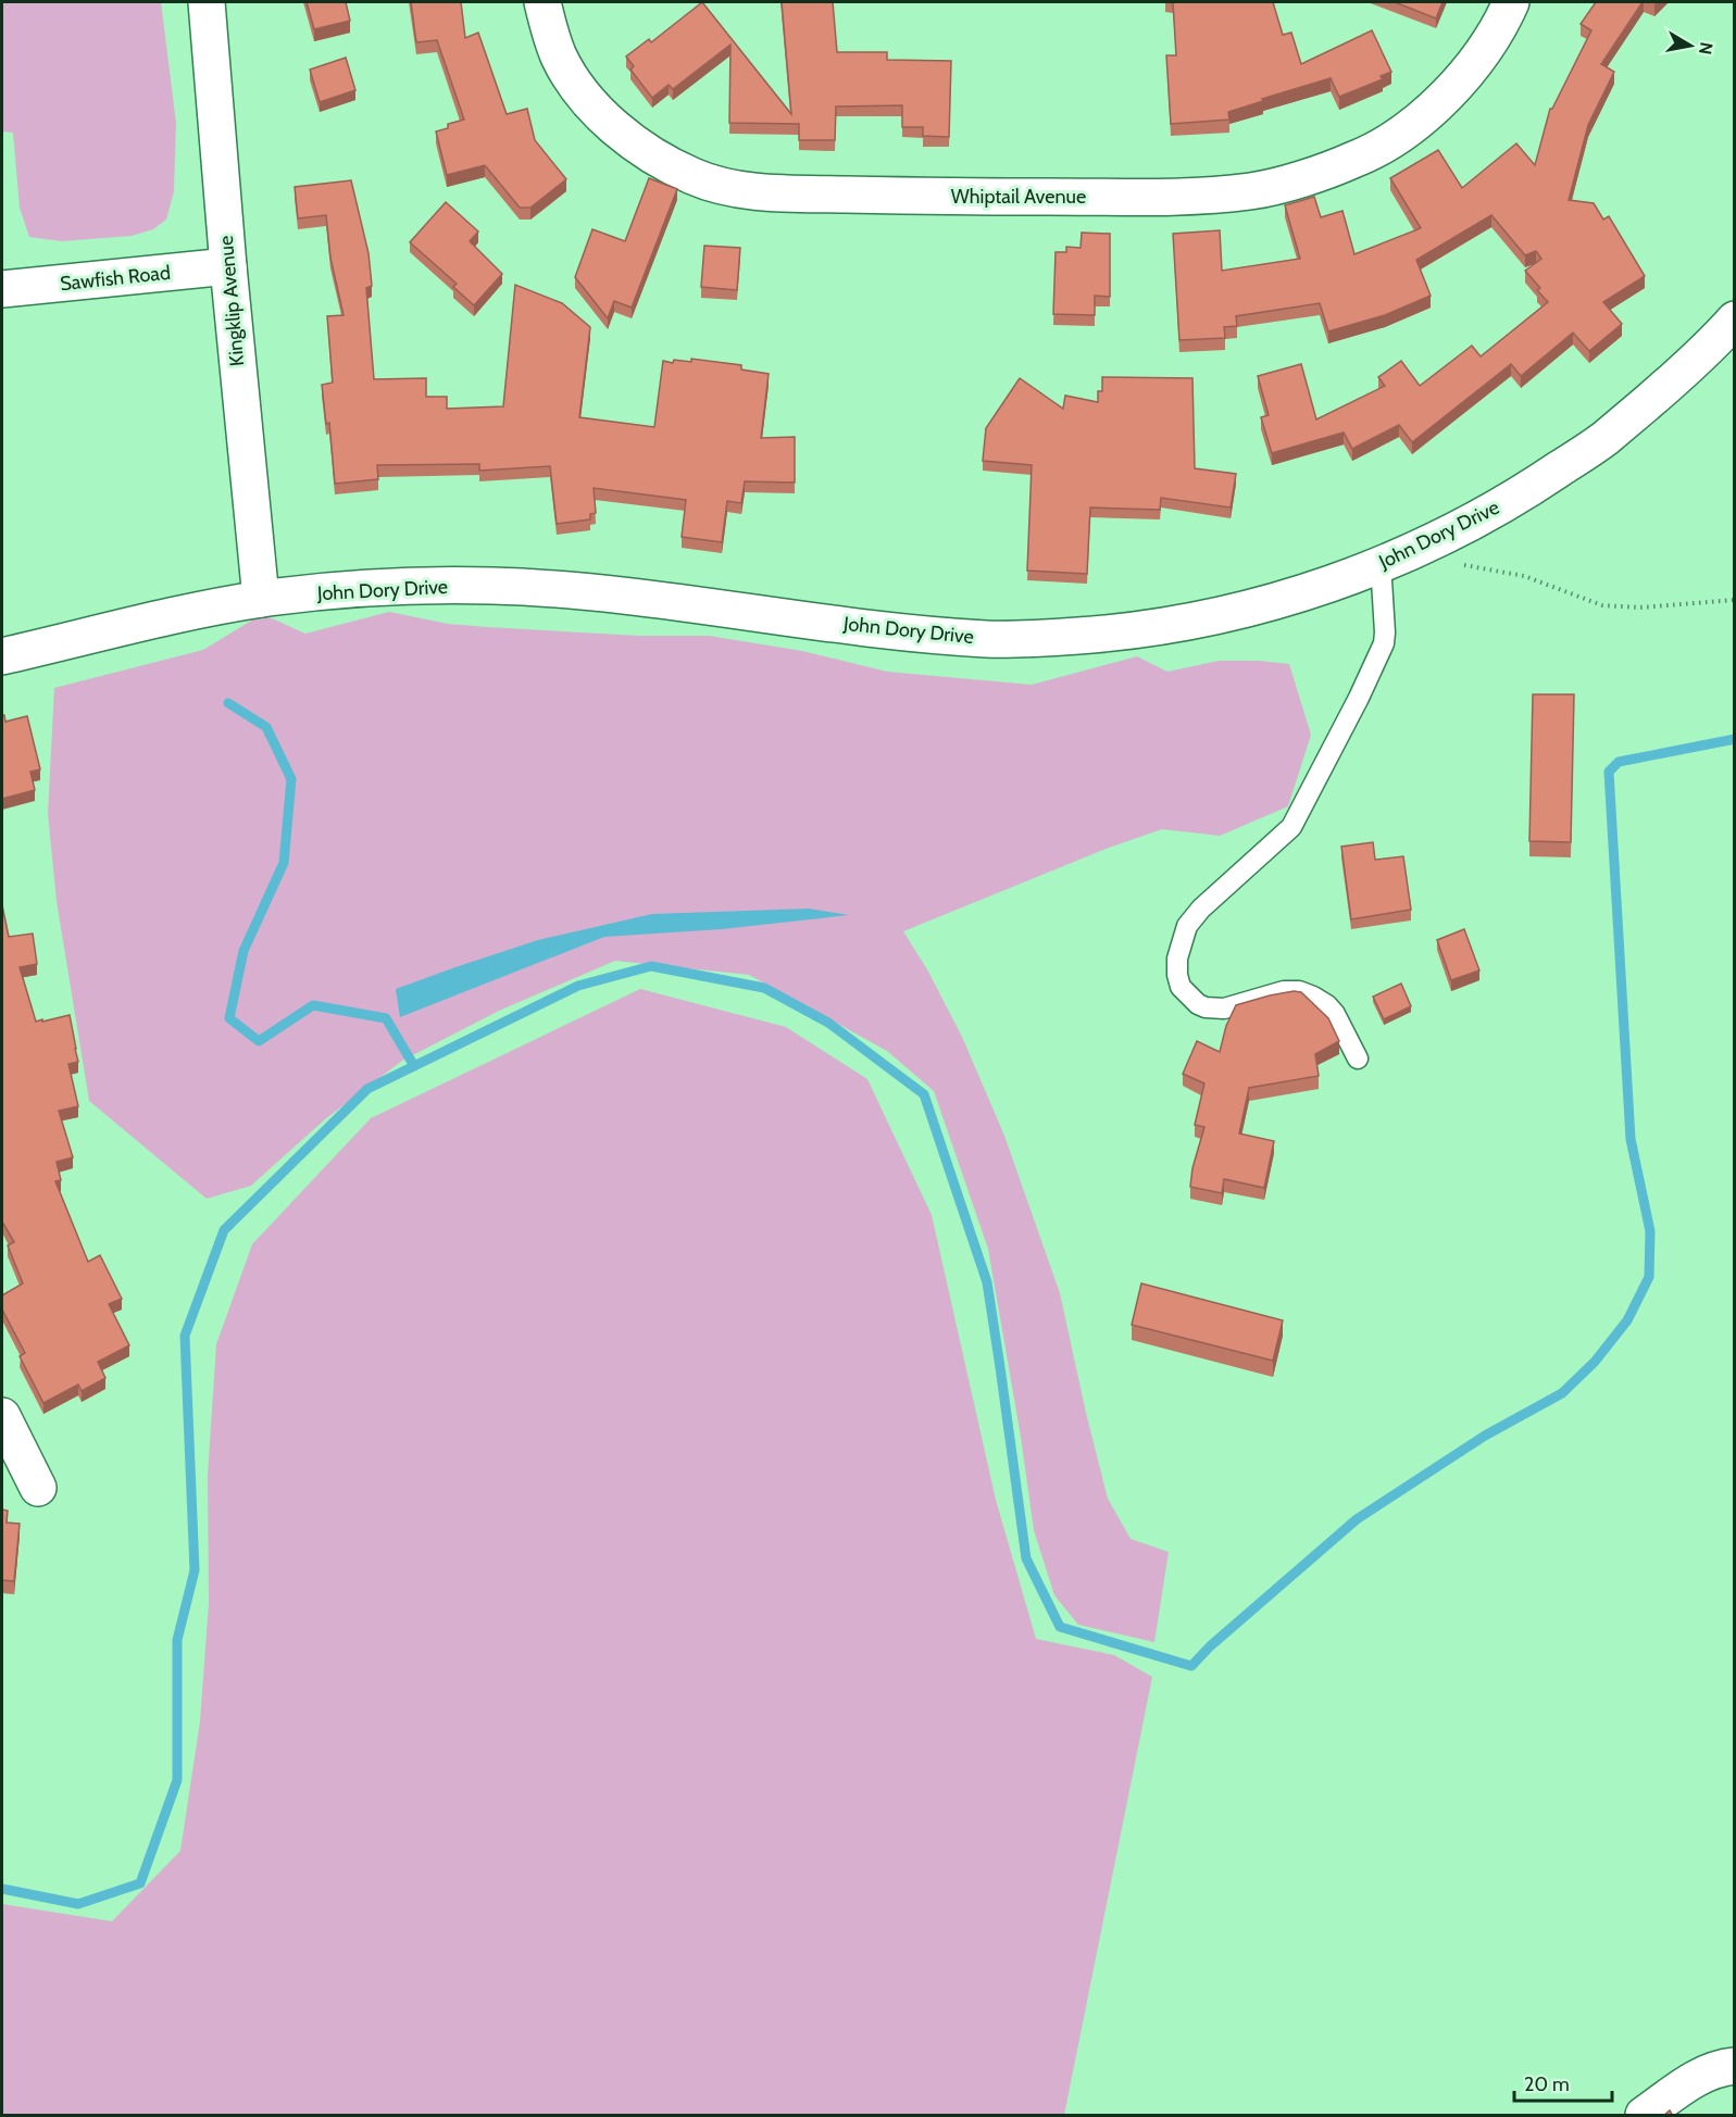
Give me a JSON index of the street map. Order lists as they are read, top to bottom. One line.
{"streets":{"street":["Whiptail Avenue","Sawfish Road","Kingklip Avenue","John Dory Drive"]},"crossings":[["Sawfish Road","Kingklip Avenue"],["Kingklip Avenue","John Dory Drive"]],"scale_bar":"20 m","north":"right"}
